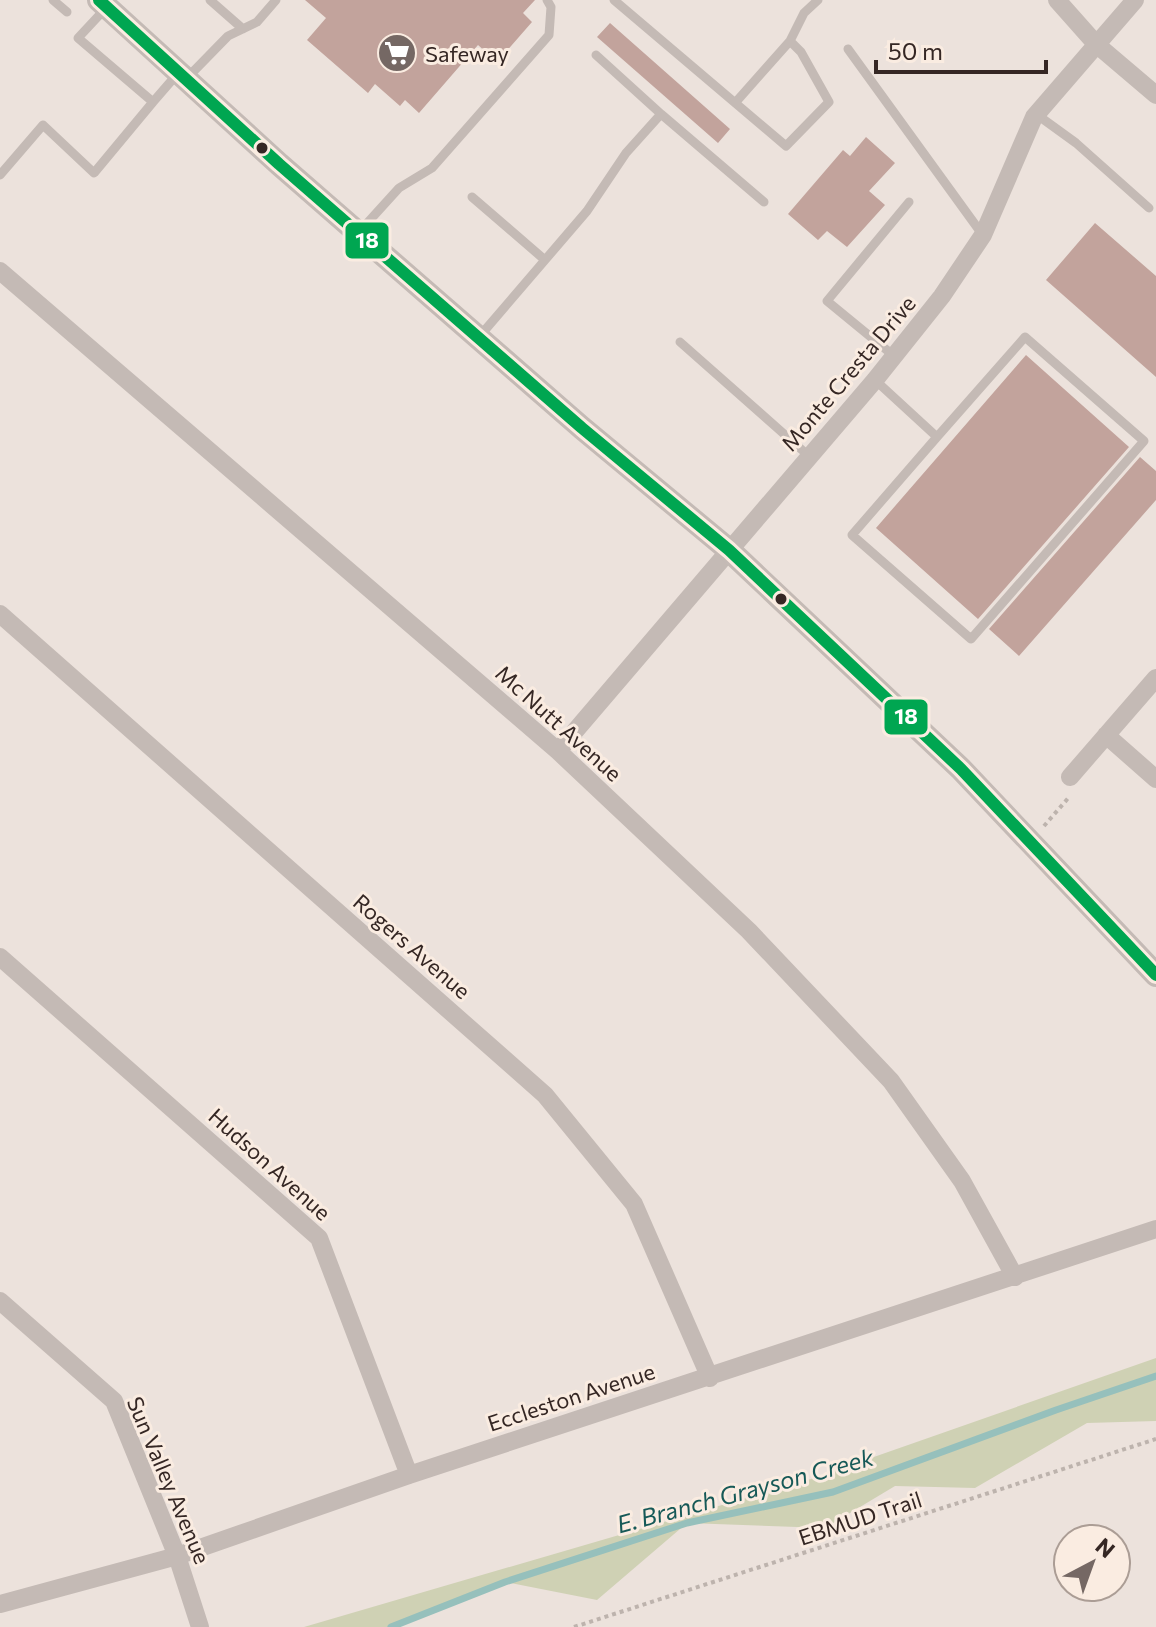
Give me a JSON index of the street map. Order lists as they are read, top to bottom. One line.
{"streets":{"street":["Monte Cresta Drive","Mc Nutt Avenue","Rogers Avenue","Hudson Avenue","Eccleston Avenue","Sun Valley Avenue"],"path":["EBMUD Trail"]},"crossings":[["Monte Cresta Drive","Mc Nutt Avenue"],["Mc Nutt Avenue","Eccleston Avenue"],["Rogers Avenue","Eccleston Avenue"],["Hudson Avenue","Eccleston Avenue"],["Eccleston Avenue","Sun Valley Avenue"]],"water":["E. Branch Grayson Creek"],"places":{"supermarket":["Safeway"]},"lines":["transit line 18"],"scale_bar":"50 m","north":"top right"}
